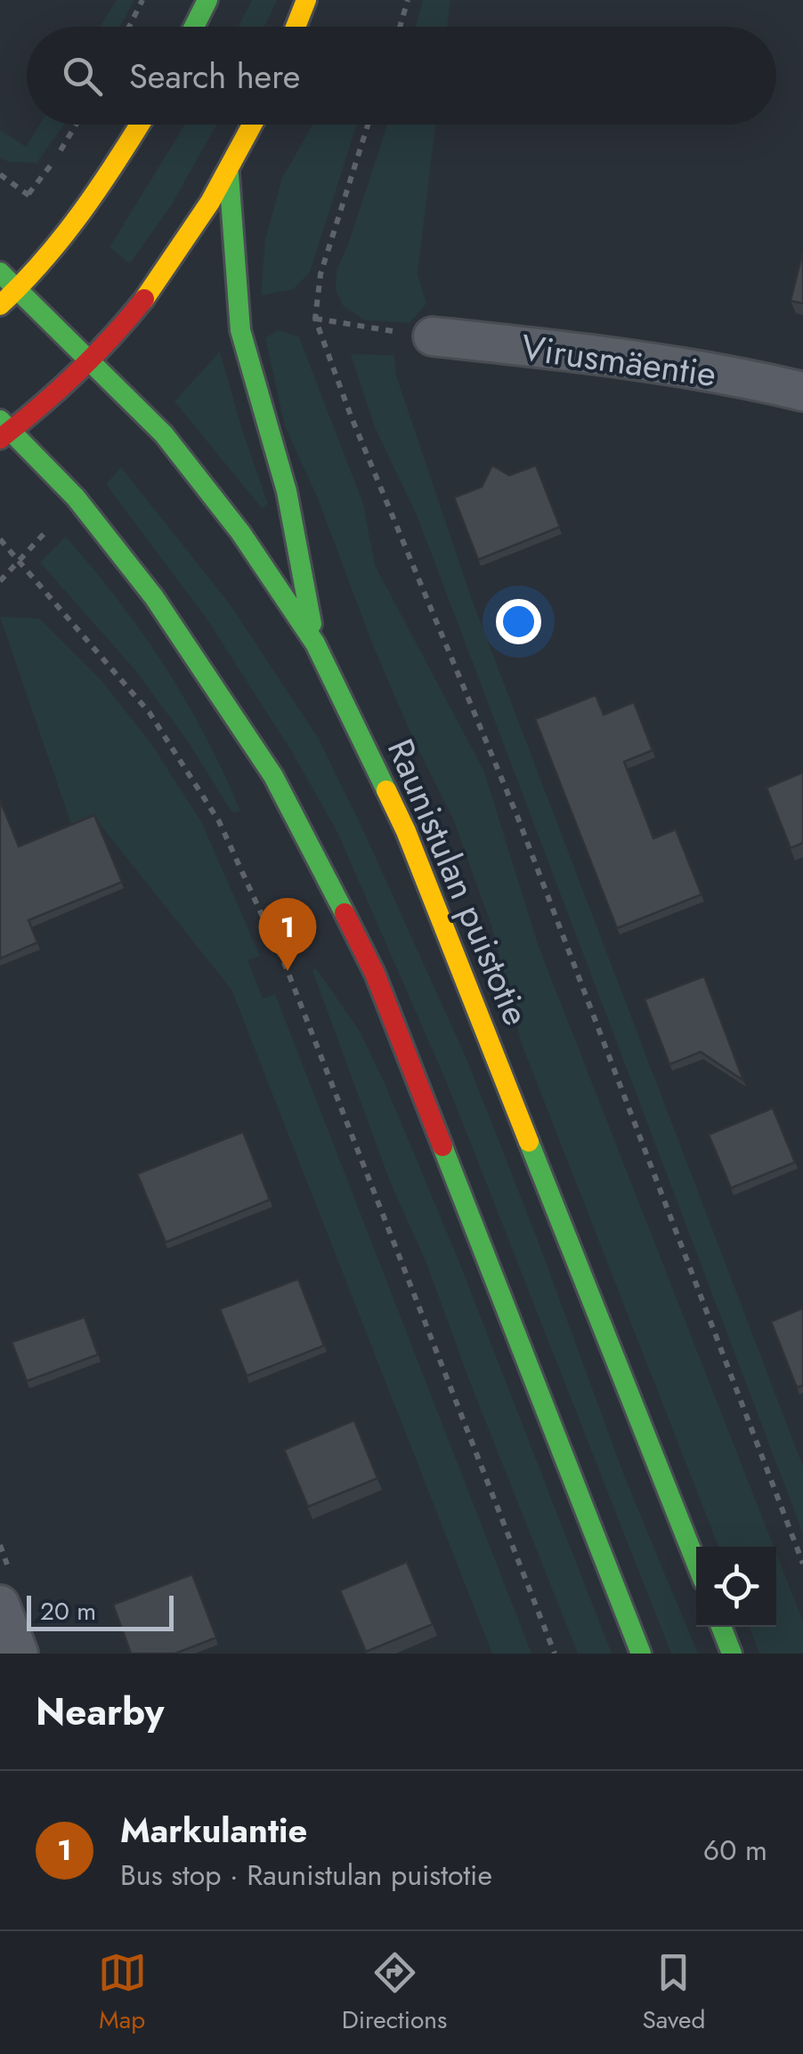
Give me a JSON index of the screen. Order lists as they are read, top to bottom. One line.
{"streets":{"main road":["Raunistulan puistotie"],"street":["Virusmäentie"]},"scale_bar":"20 m","page":{"search":"Search here","pins":"1","scale":"20 m","heading":"Nearby","list":[{"mark":"1","name":"Markulantie","note":"Bus stop · Raunistulan puistotie","value":"60 m"}],"nav":["Map","Directions","Saved"]}}
